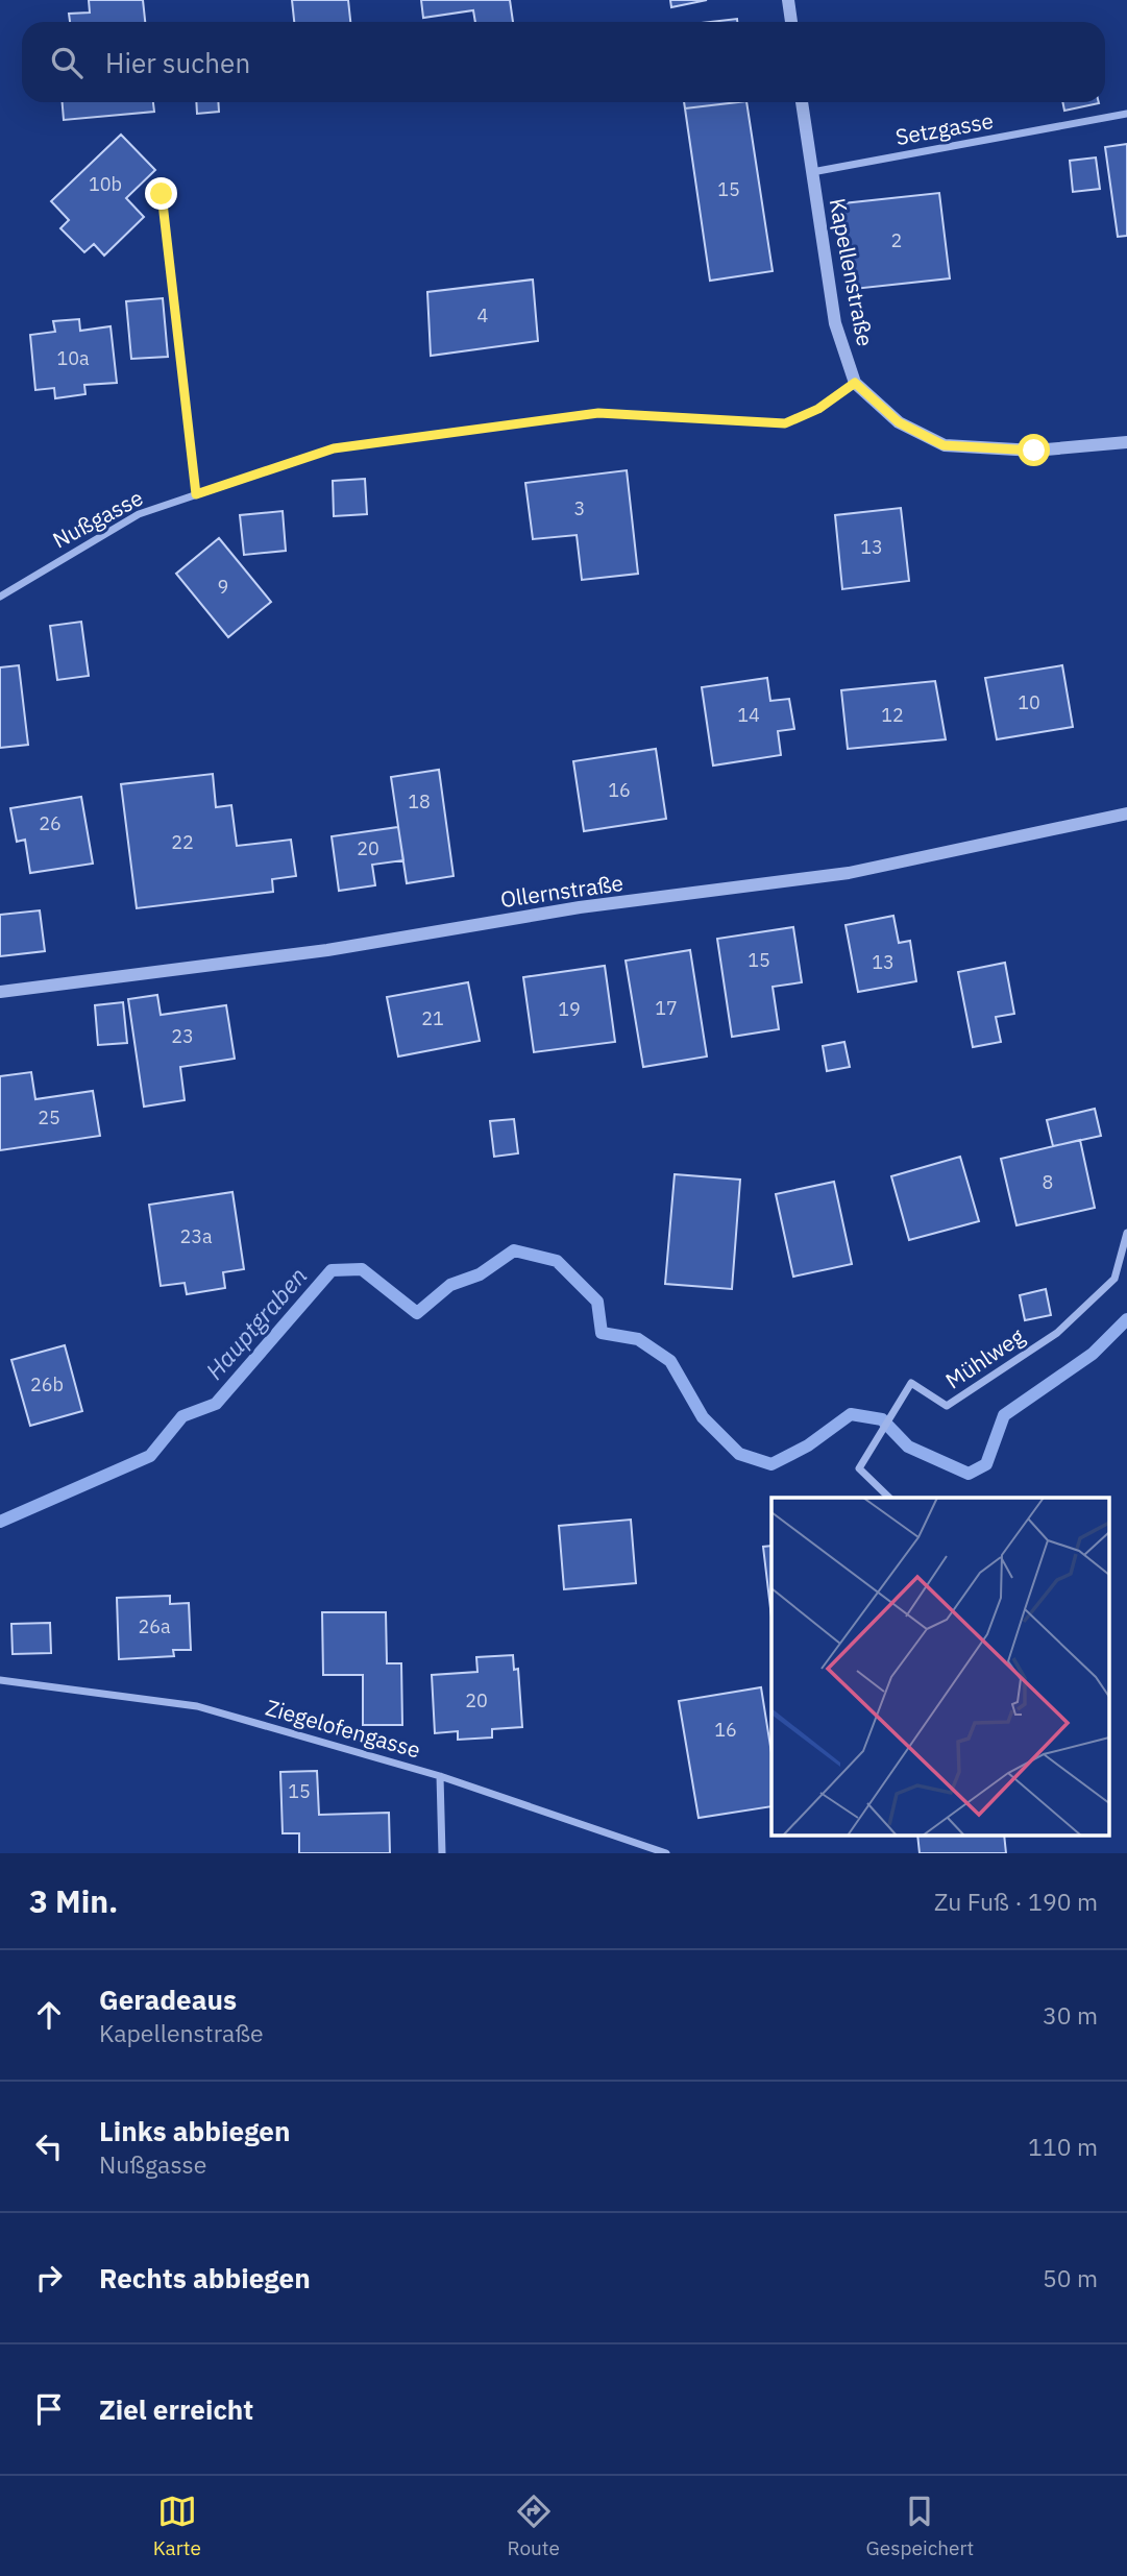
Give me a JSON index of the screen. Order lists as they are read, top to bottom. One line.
{"streets":{"street":["Setzgasse","Kapellenstraße","Nußgasse","Ollernstraße","Mühlweg","Ziegelofengasse"]},"crossings":[["Setzgasse","Kapellenstraße"],["Kapellenstraße","Nußgasse"]],"water":["Hauptgraben"],"house_numbers":["10b","15","2","4","10a","3","13","9","10","14","12","16","18","26","22","20","15","13","17","19","21","23","25","8","23a","26b","26a","20","16","15"],"page":{"search":"Hier suchen","heading":["3 Min.","Zu Fuß · 190 m"],"list":[["Geradeaus","Kapellenstraße","30 m"],["Links abbiegen","Nußgasse","110 m"],["Rechts abbiegen","50 m"],"Ziel erreicht"],"nav":["Karte","Route","Gespeichert"]}}
